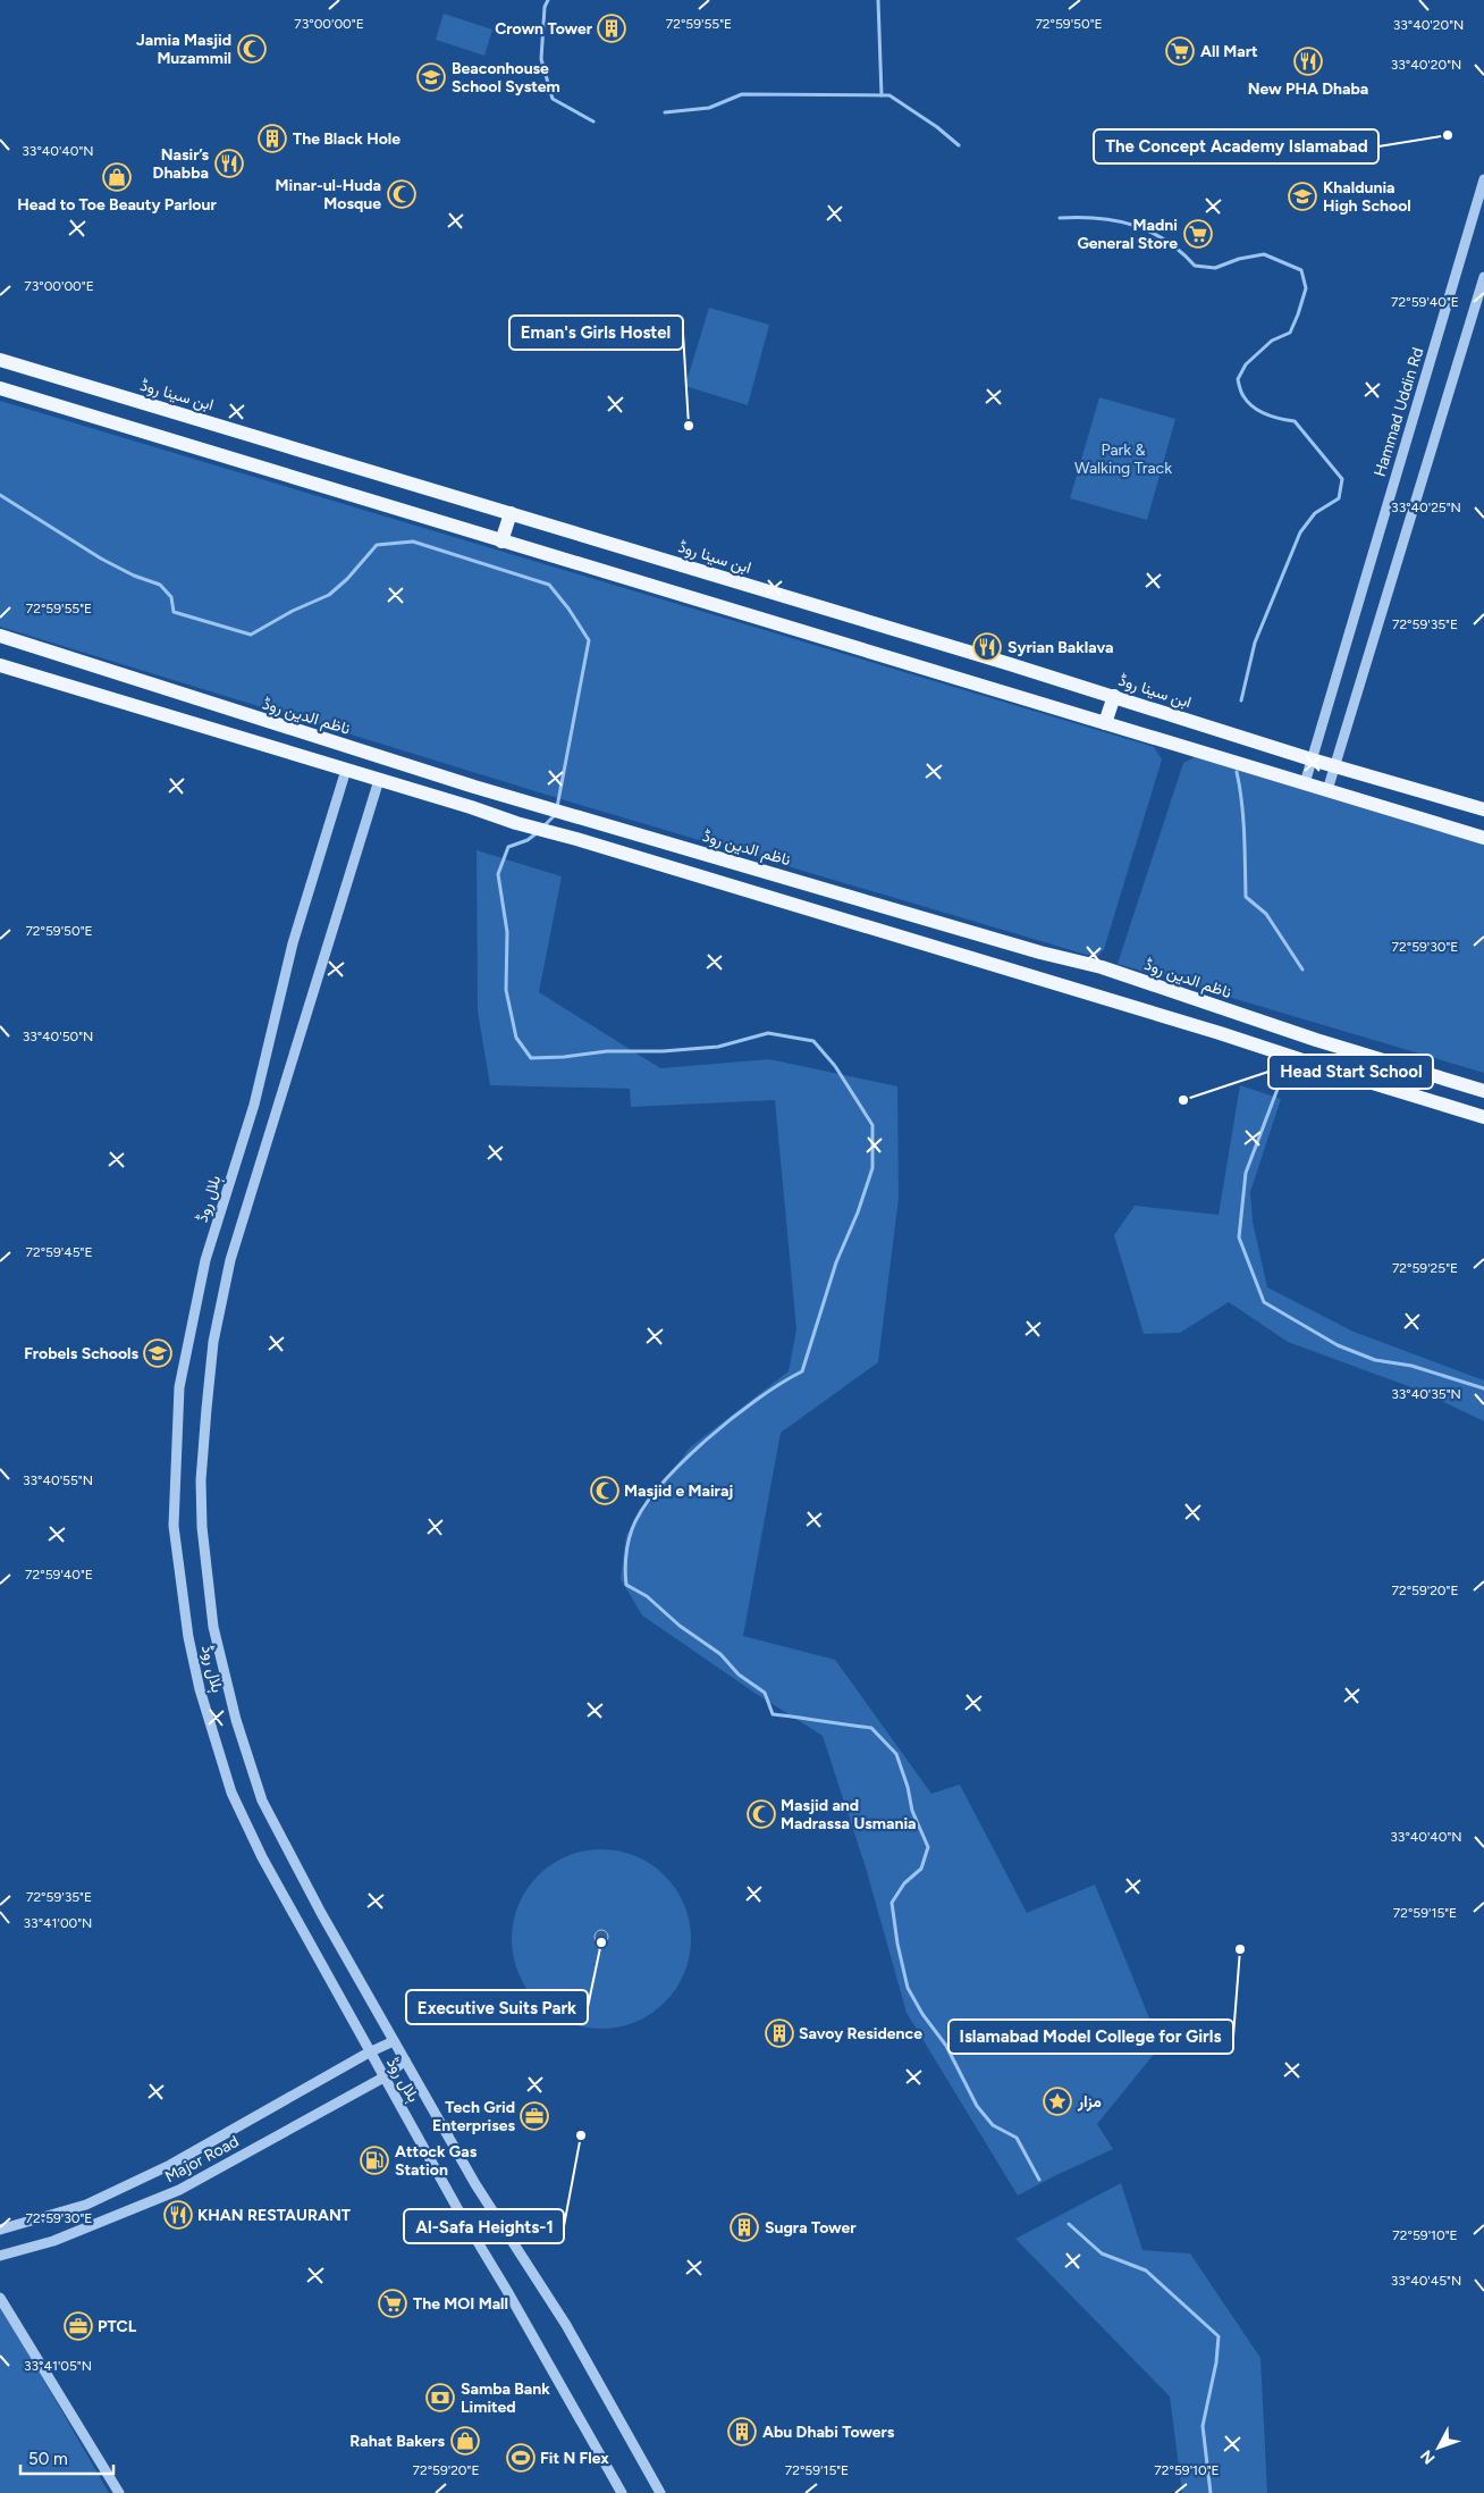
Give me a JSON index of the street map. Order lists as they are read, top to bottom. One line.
{"streets":{"main road":["ابن سینا روڈ","ناظم الدین روڈ"],"street":["Hammad Uddin Rd","ہلال روڈ","Major Road"]},"crossings":[["ابن سینا روڈ","Hammad Uddin Rd"],["ہلال روڈ","Major Road"]],"parks":["Park & Walking Track"],"places":{"building":["Crown Tower","The Black Hole","Savoy Residence","Sugra Tower","Abu Dhabi Towers"],"mosque":["Jamia Masjid Muzammil","Minar-ul-Huda Mosque","Masjid e Mairaj","Masjid and Madrassa Usmania"],"supermarket":["All Mart","Madni General Store","The MOI Mall"],"restaurant":["New PHA Dhaba","Nasir’s Dhabba","Syrian Baklava","KHAN RESTAURANT"],"school or university":["Beaconhouse School System","Khaldunia High School","Frobels Schools"],"other":["The Concept Academy Islamabad","Eman's Girls Hostel","Head Start School","Executive Suits Park","Islamabad Model College for Girls","Al-Safa Heights-1"],"shop":["Head to Toe Beauty Parlour","Rahat Bakers"],"place":["مزار"],"office":["Tech Grid Enterprises","PTCL"],"fuel station":["Attock Gas Station"],"bank":["Samba Bank Limited"],"sports":["Fit N Flex"]},"scale_bar":"50 m","north":"bottom left","coordinates":["73°00'00\"E","72°59'55\"E","72°59'50\"E","33°40'20\"N","33°40'40\"N","72°59'40\"E","33°40'25\"N","72°59'35\"E","72°59'30\"E","33°40'50\"N","72°59'45\"E","72°59'25\"E","33°40'35\"N","33°40'55\"N","72°59'20\"E","72°59'15\"E","33°41'00\"N","72°59'10\"E","33°40'45\"N","33°41'05\"N"]}
